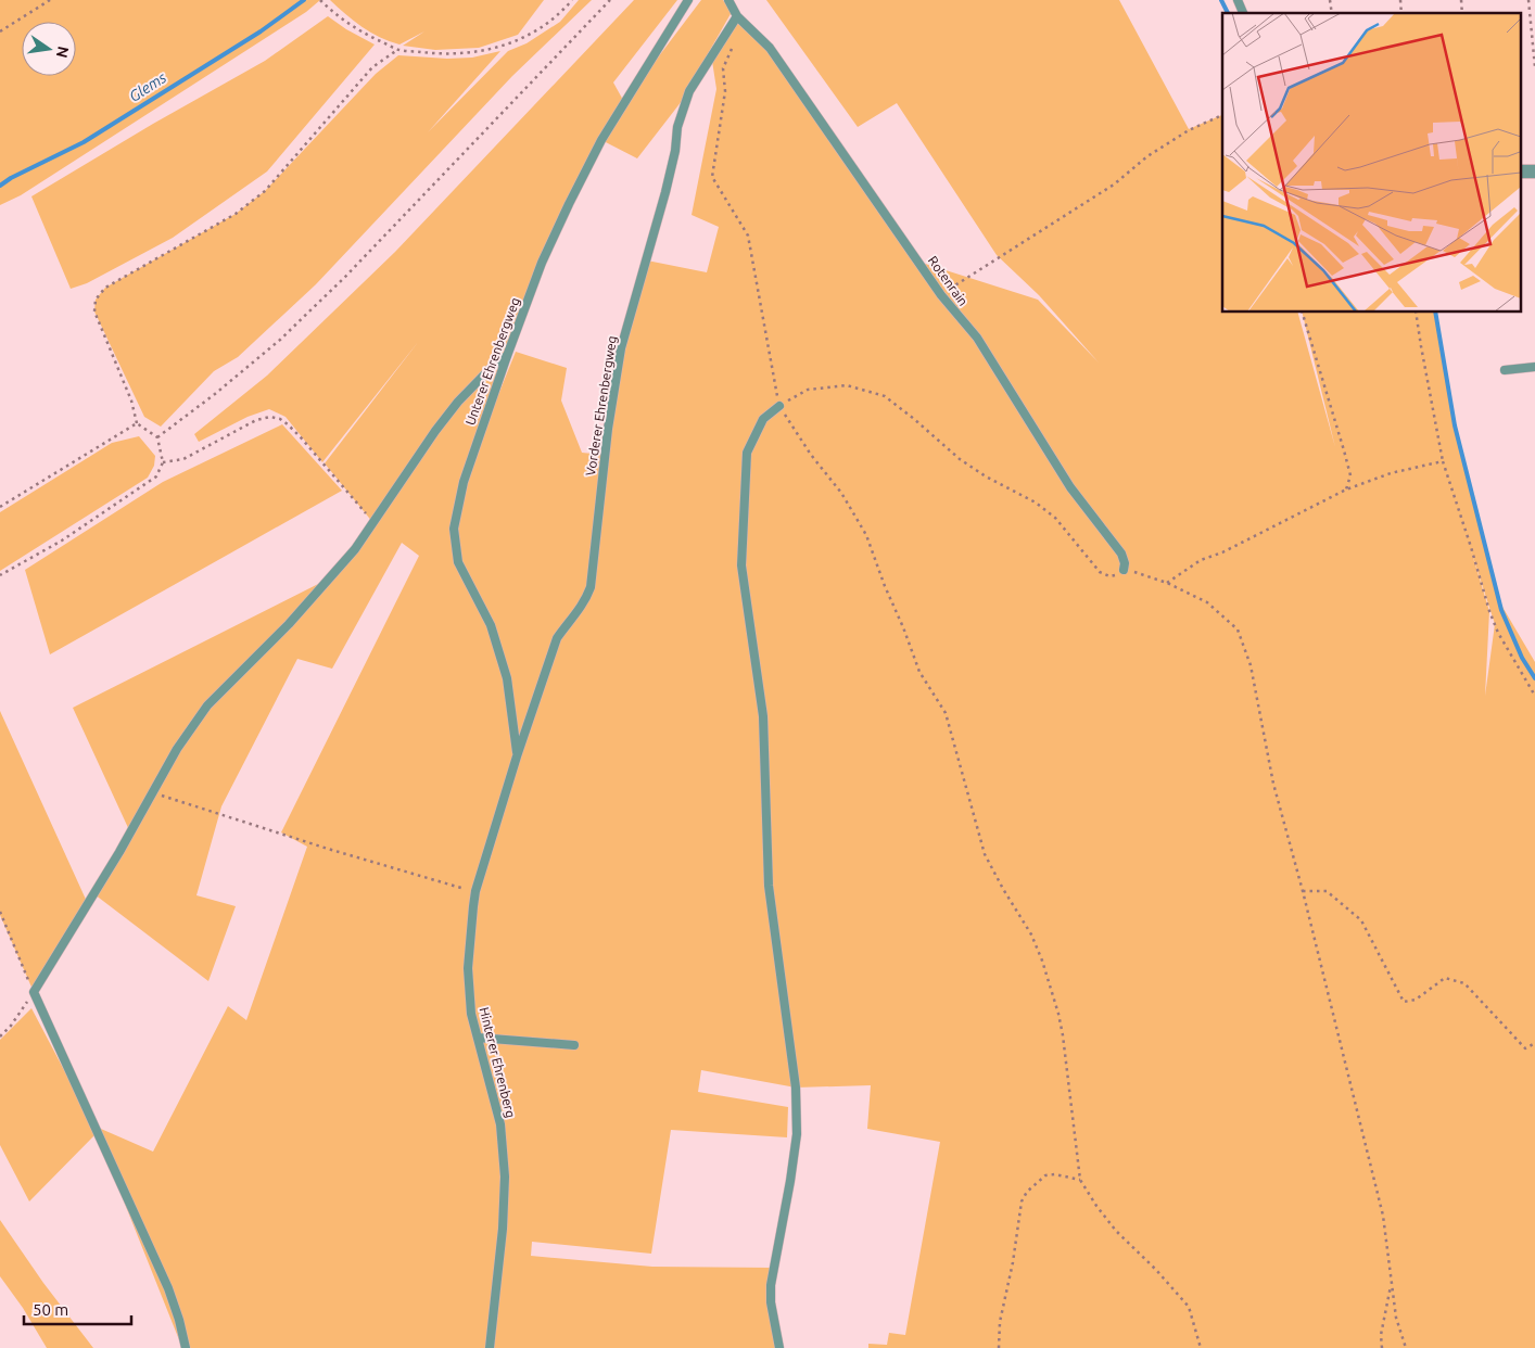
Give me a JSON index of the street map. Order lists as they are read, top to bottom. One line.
{"streets":{"lane":["Rotenrain","Unterer Ehrenbergweg","Vorderer Ehrenbergweg","Hinterer Ehrenberg"]},"crossings":[["Rotenrain","Vorderer Ehrenbergweg"],["Unterer Ehrenbergweg","Vorderer Ehrenbergweg"],["Unterer Ehrenbergweg","Hinterer Ehrenberg"],["Vorderer Ehrenbergweg","Hinterer Ehrenberg"]],"water":["Glems"],"scale_bar":"50 m","north":"right"}
